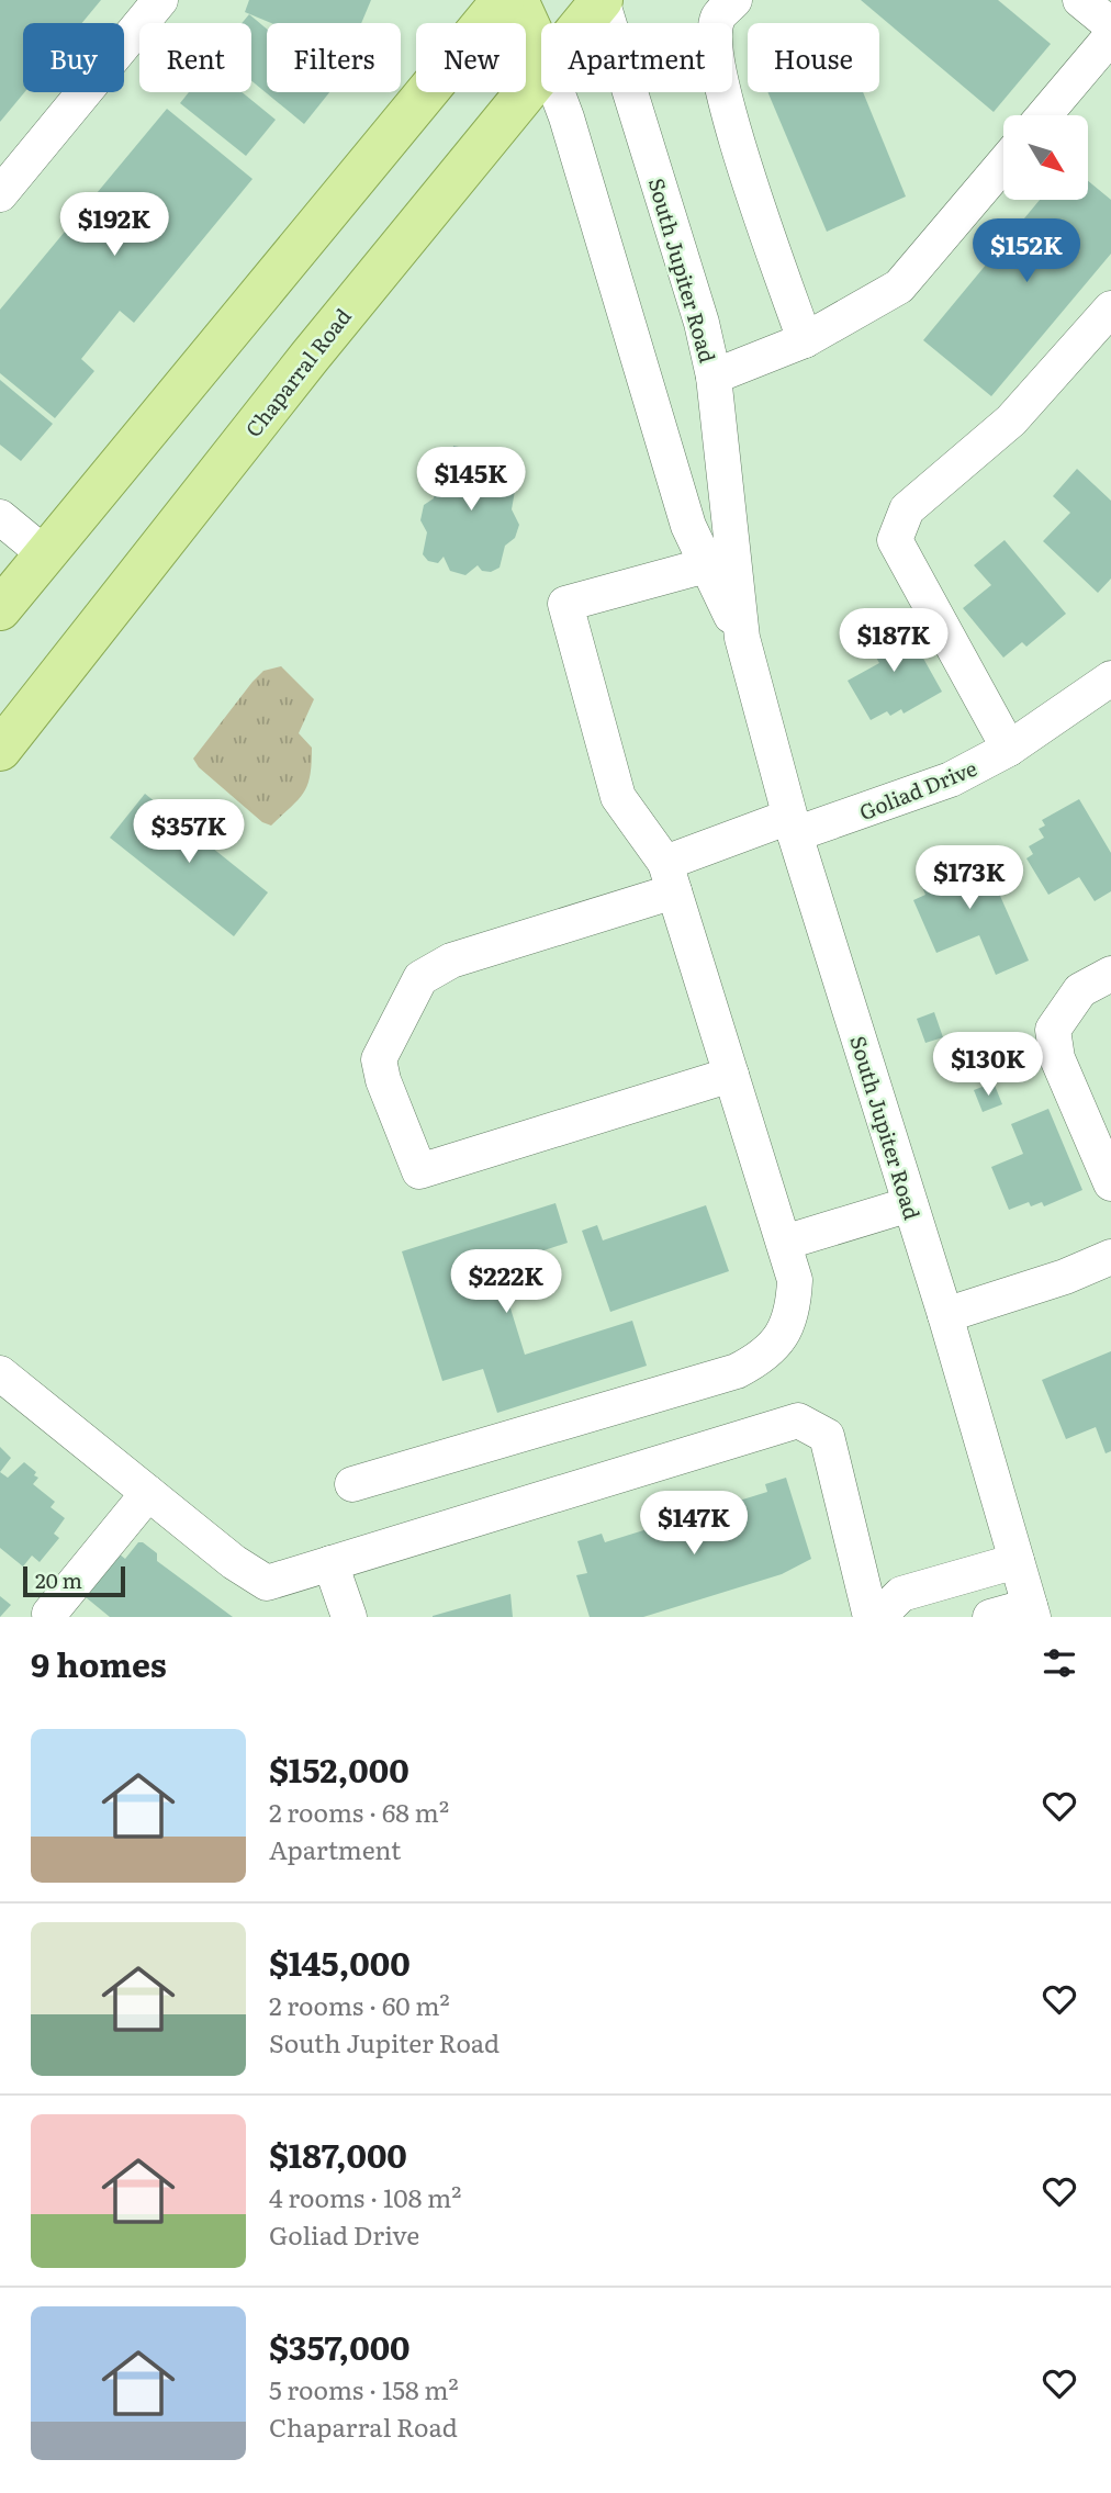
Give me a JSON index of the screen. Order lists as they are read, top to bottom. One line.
{"streets":{"main road":["Chaparral Road"],"street":["South Jupiter Road","Goliad Drive"]},"crossings":[["South Jupiter Road","Chaparral Road"],["South Jupiter Road","Goliad Drive"]],"scale_bar":"20 m","north":"bottom right","page":{"chip":["Buy","Rent","Filters","New","Apartment","House"],"price":["$192K","$152K","$145K","$187K","$357K","$173K","$130K","$222K","$147K"],"scale":"20 m","heading":"9 homes","list":[{"name":"$152,000","note":"2 rooms · 68 m² · Apartment"},{"name":"$145,000","note":"2 rooms · 60 m² · South Jupiter Road"},{"name":"$187,000","note":"4 rooms · 108 m² · Goliad Drive"},{"name":"$357,000","note":"5 rooms · 158 m² · Chaparral Road"}]}}
